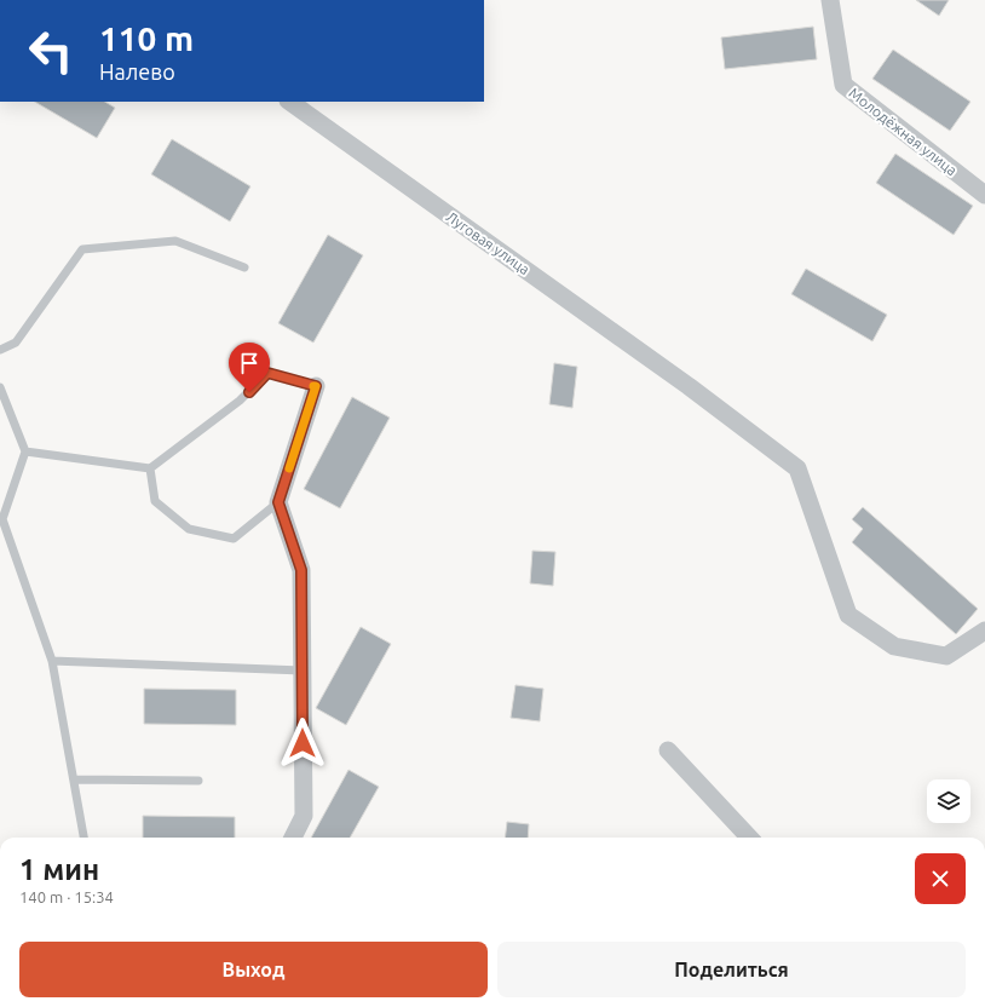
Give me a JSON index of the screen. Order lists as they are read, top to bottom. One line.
{"streets":{"street":["Молодёжная улица","Луговая улица"]},"page":{"turn":["110 m","Налево"],"heading":["1 мин","140 m · 15:34"],"buttons":["Выход","Поделиться"]}}
